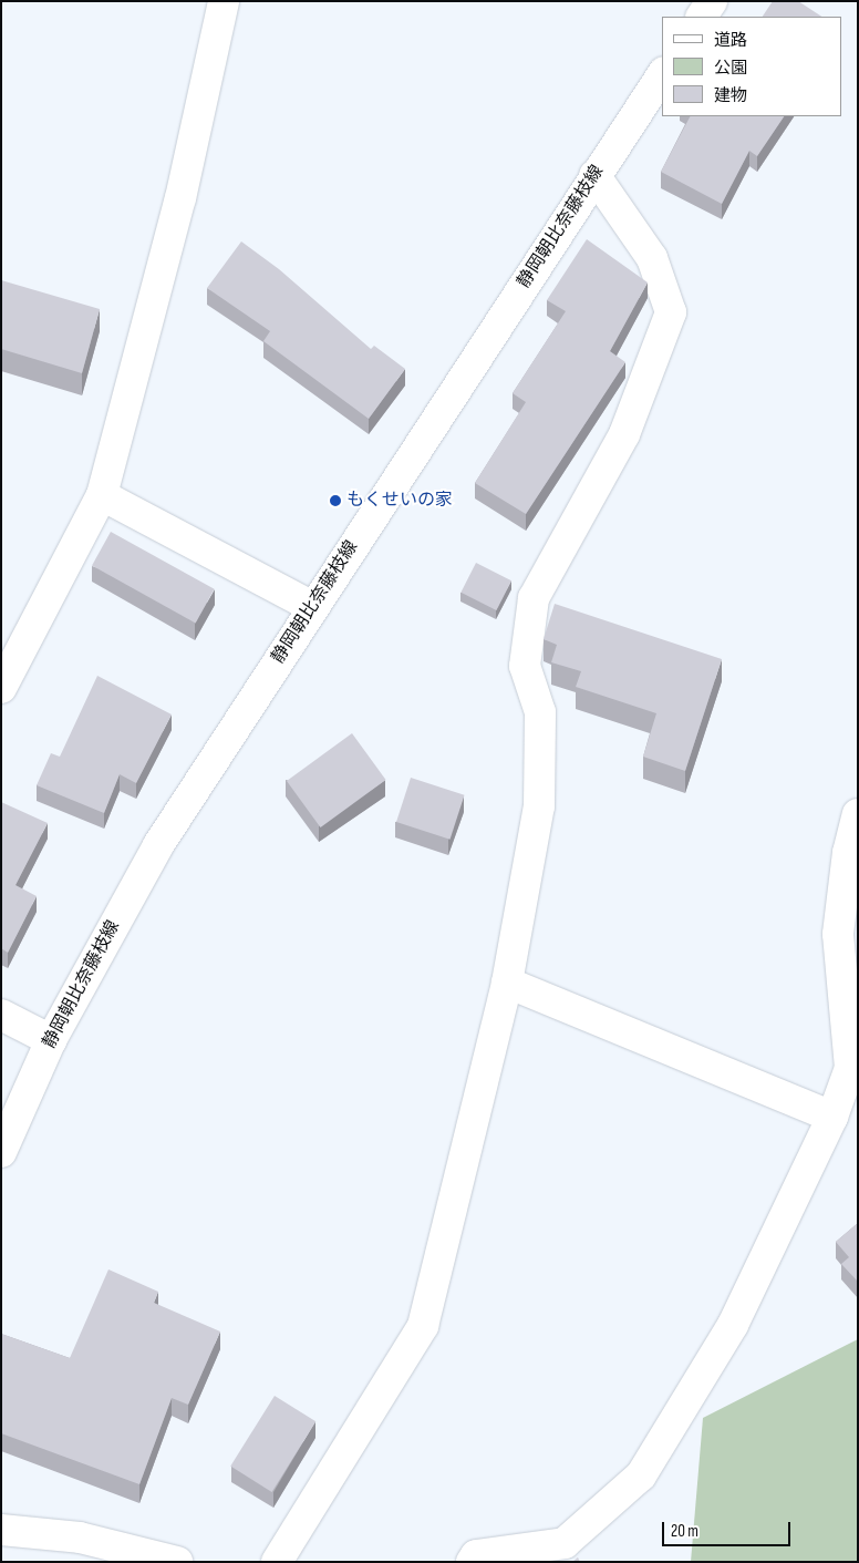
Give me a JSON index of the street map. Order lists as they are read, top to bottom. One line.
{"streets":{"street":["静岡朝比奈藤枝線"]},"places":["もくせいの家"],"legend":["道路","公園","建物"],"scale_bar":"20 m"}
